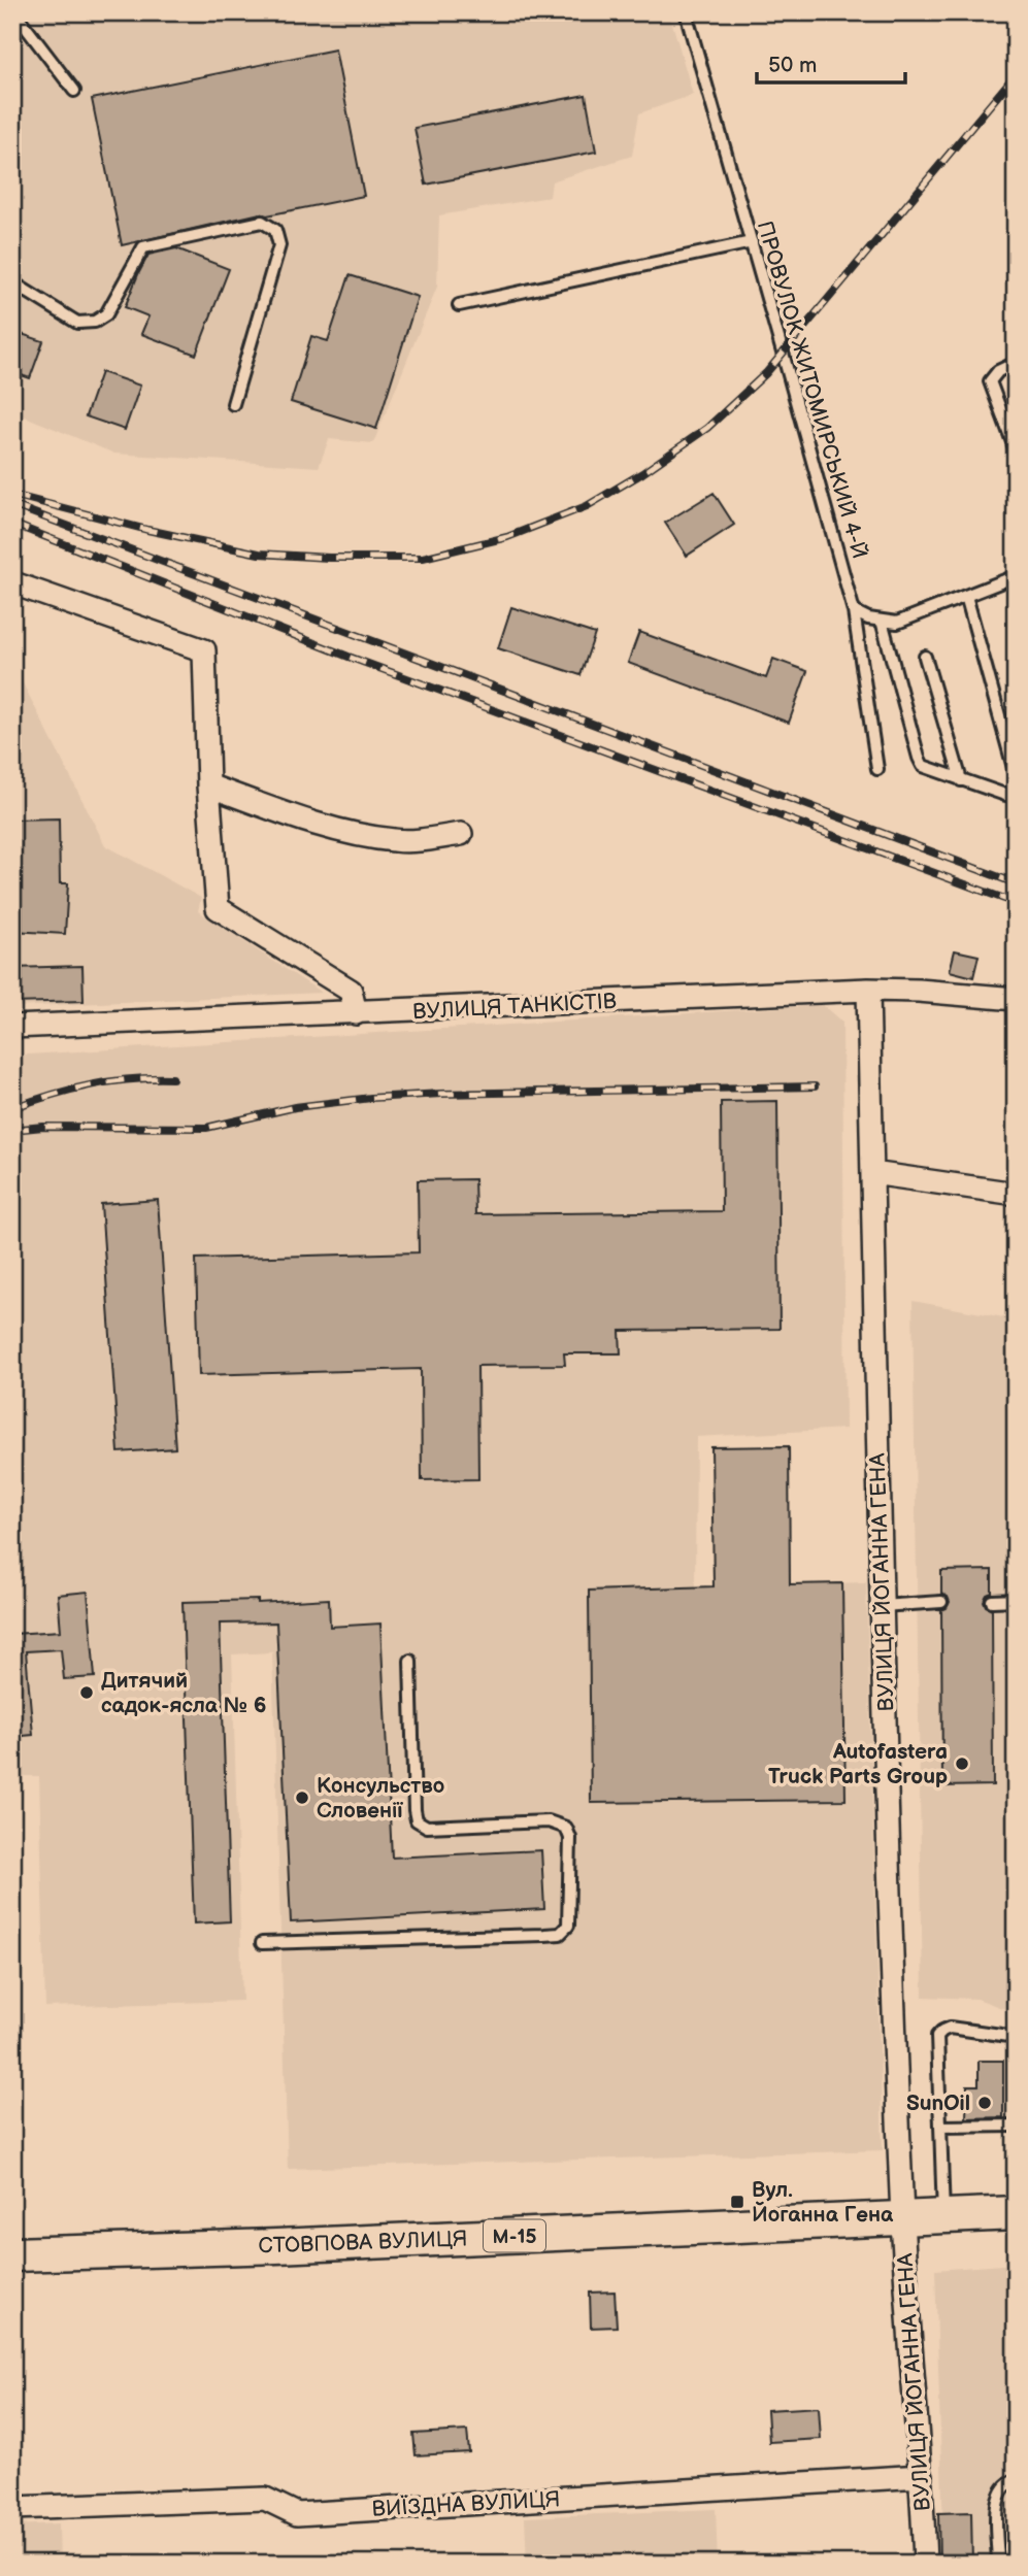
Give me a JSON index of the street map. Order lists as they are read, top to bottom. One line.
{"streets":{"main road":["М-15","СТОВПОВА ВУЛИЦЯ"],"street":["ВУЛИЦЯ ТАНКІСТІВ","ВУЛИЦЯ ЙОГАННА ГЕНА","ВИЇЗДНА ВУЛИЦЯ"],"lane":["ПРОВУЛОК ЖИТОМИРСЬКИЙ 4-Й"]},"crossings":[["ВУЛИЦЯ ТАНКІСТІВ","ВУЛИЦЯ ЙОГАННА ГЕНА"],["ВУЛИЦЯ ЙОГАННА ГЕНА","СТОВПОВА ВУЛИЦЯ"],["ВУЛИЦЯ ЙОГАННА ГЕНА","ВИЇЗДНА ВУЛИЦЯ"]],"places":{"other":["Дитячий садок-ясла № 6","Autofastera Truck Parts Group","Консульство Словенії","SunOil"],"transit":["Вул. Йоганна Гена"]},"scale_bar":"50 m"}
